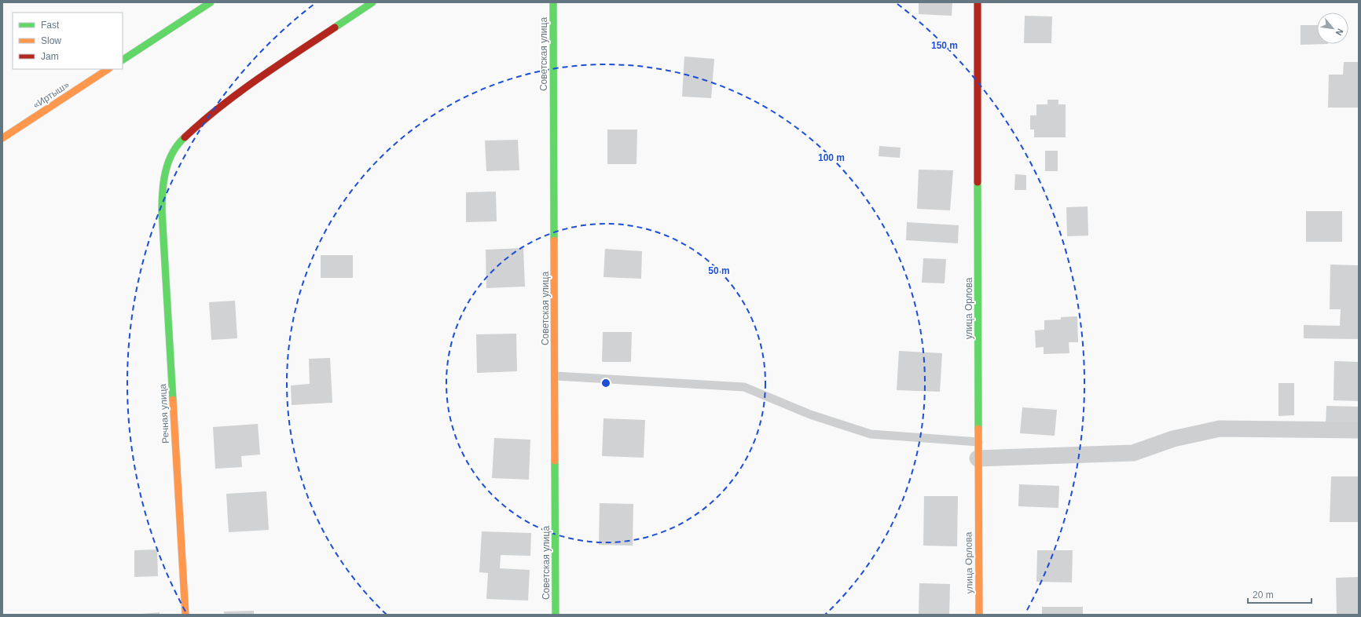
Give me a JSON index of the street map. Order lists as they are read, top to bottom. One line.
{"streets":{"main road":["Советская улица","«Иртыш»","улица Орлова","Речная улица"]},"legend":["Fast","Slow","Jam"],"scale_bar":"20 m","north":"bottom right","rings":["150 m","100 m","50 m"]}
